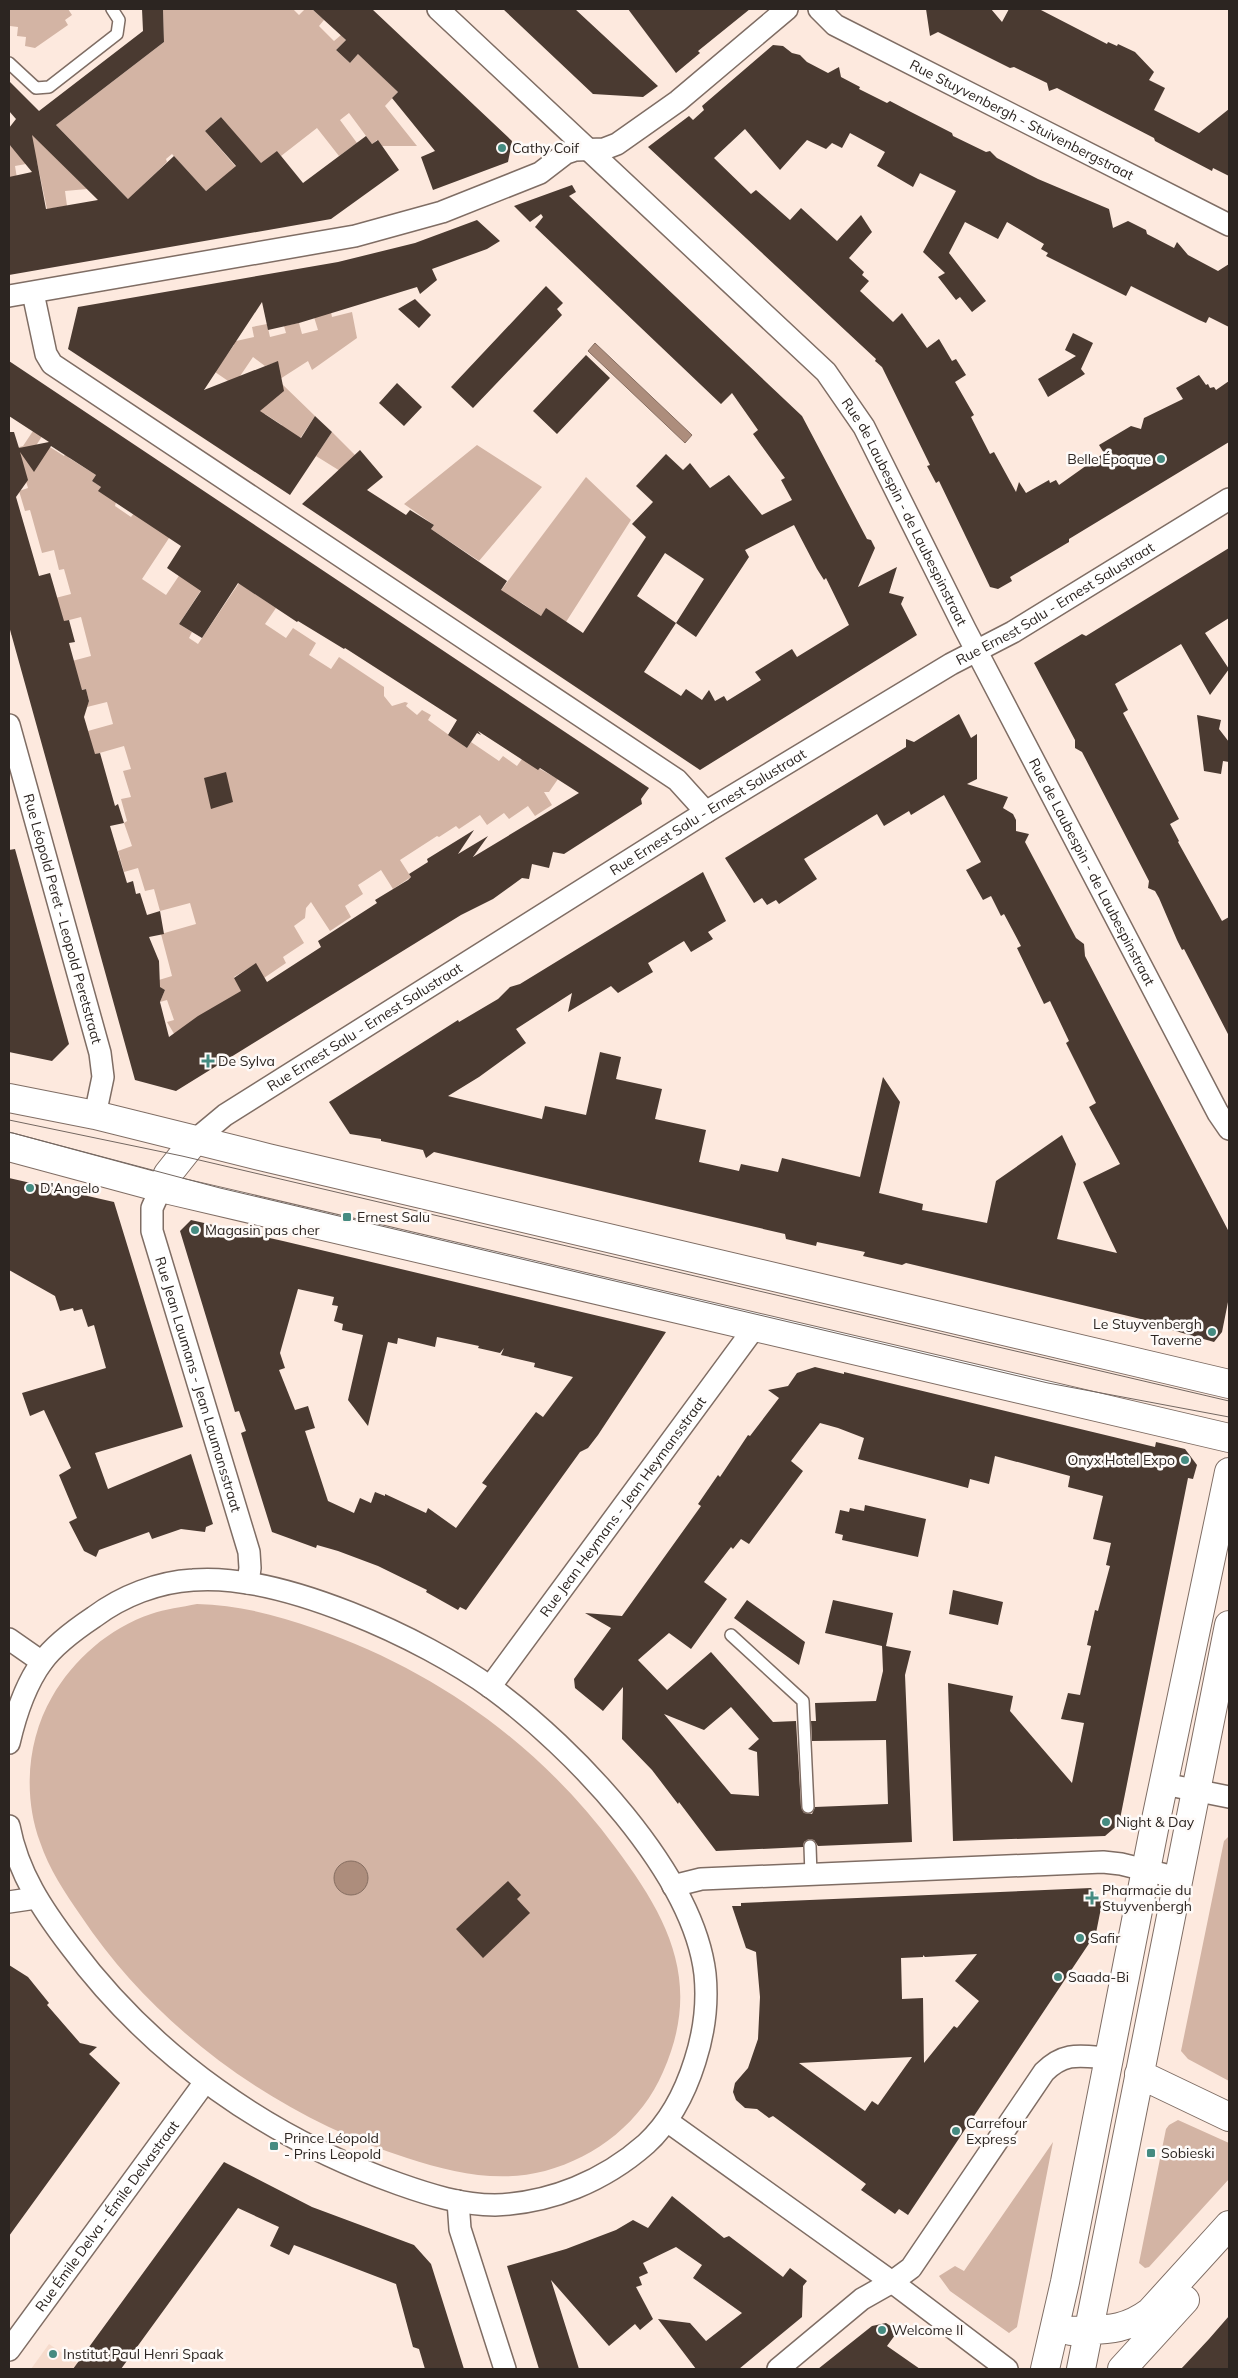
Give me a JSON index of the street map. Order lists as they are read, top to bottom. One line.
{"streets":{"street":["Rue Stuyvenbergh - Stuivenbergstraat","Rue de Laubespin - de Laubespinstraat","Rue Ernest Salu - Ernest Salustraat","Rue Léopold Peret - Leopold Peretstraat","Rue Jean Laumans - Jean Laumansstraat","Rue Jean Heymans - Jean Heymansstraat","Rue Émile Delva - Émile Delvastraat"]},"crossings":[["Rue de Laubespin - de Laubespinstraat","Rue Ernest Salu - Ernest Salustraat"]],"places":{"other":["Cathy Coif","Belle Époque","D'Angelo","Magasin pas cher","Le Stuyvenbergh Taverne","Onyx Hotel Expo","Night & Day","Safir","Saada-Bi","Carrefour Express","Welcome II","Institut Paul Henri Spaak"],"health":["De Sylva","Pharmacie du Stuyvenbergh"],"transit":["Ernest Salu","Prince Léopold - Prins Leopold","Sobieski"]}}
